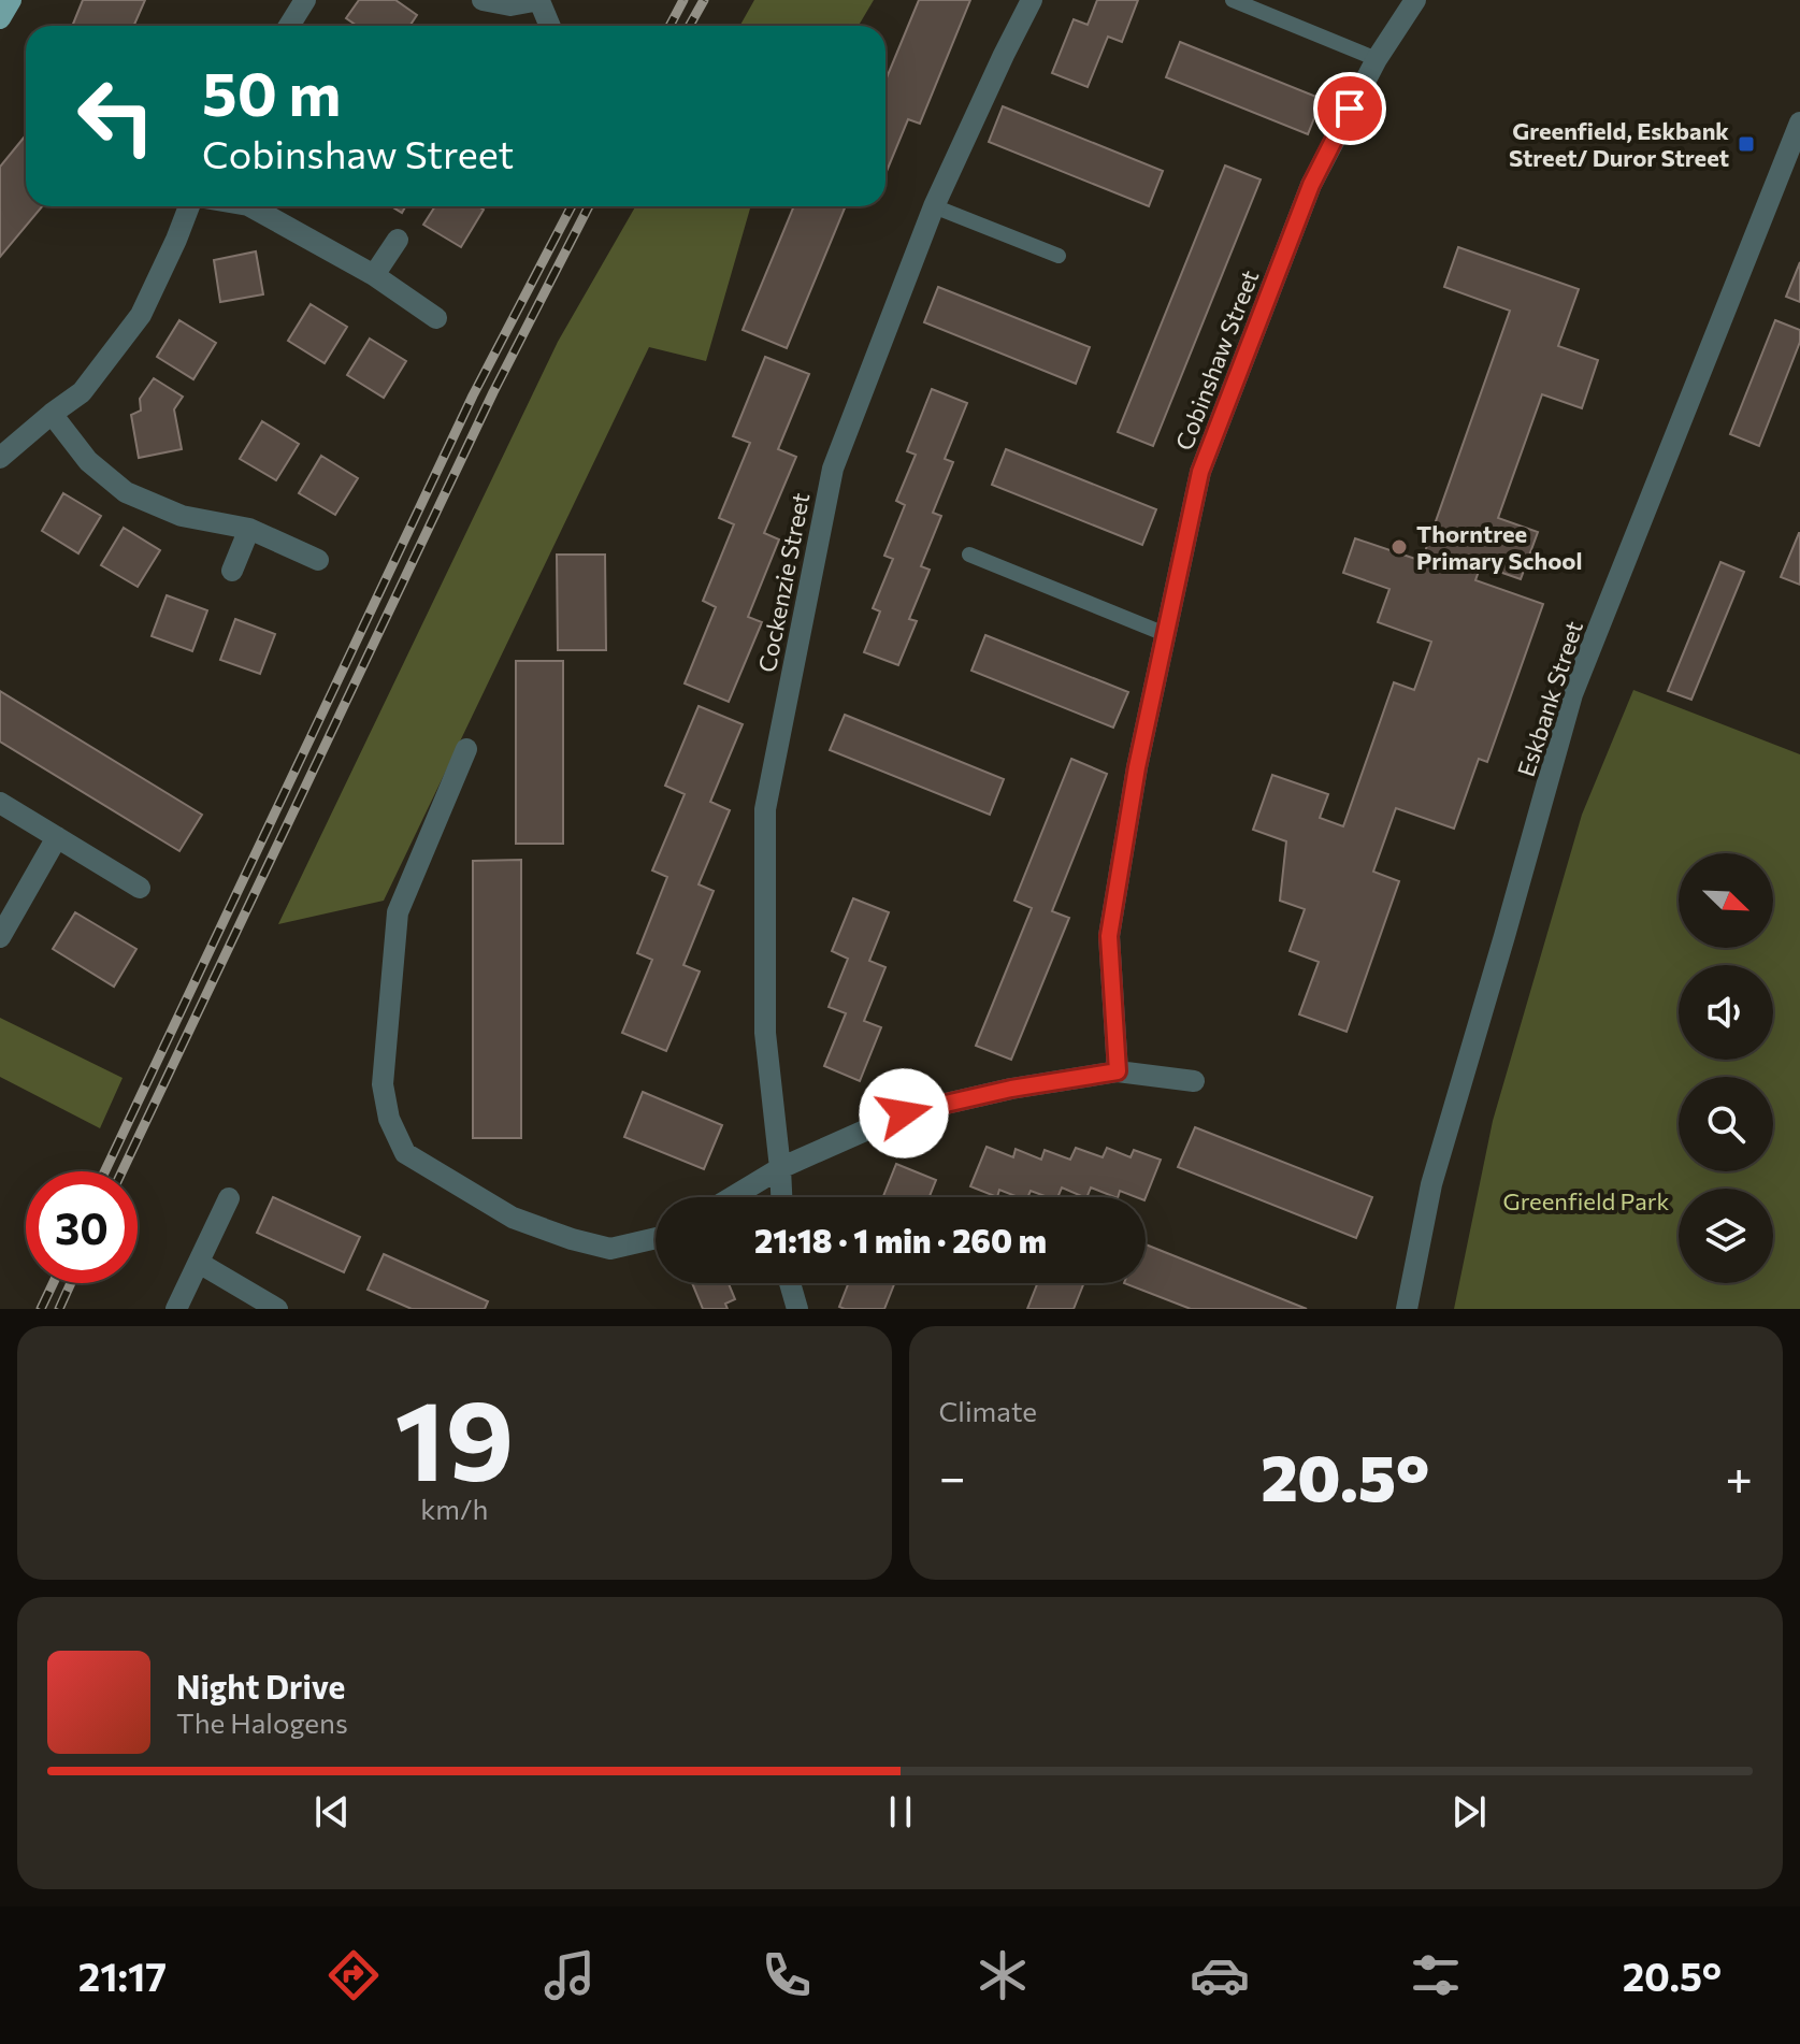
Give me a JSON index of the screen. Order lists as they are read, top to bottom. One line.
{"streets":{"street":["Cobinshaw Street","Cockenzie Street","Eskbank Street"]},"parks":["Greenfield Park"],"places":{"transit":["Greenfield, Eskbank Street/ Duror Street"],"other":["Thorntree Primary School"]},"north":"bottom right","page":{"turn":["50 m","Cobinshaw Street"],"limit":"30","trip":"21:18 · 1 min · 260 m","tile":[["19","km/h"],"Climate"],"heat":["−","20.5°","+"],"song":["Night Drive","The Halogens"],"tabs":["21:17","20.5°"]}}
